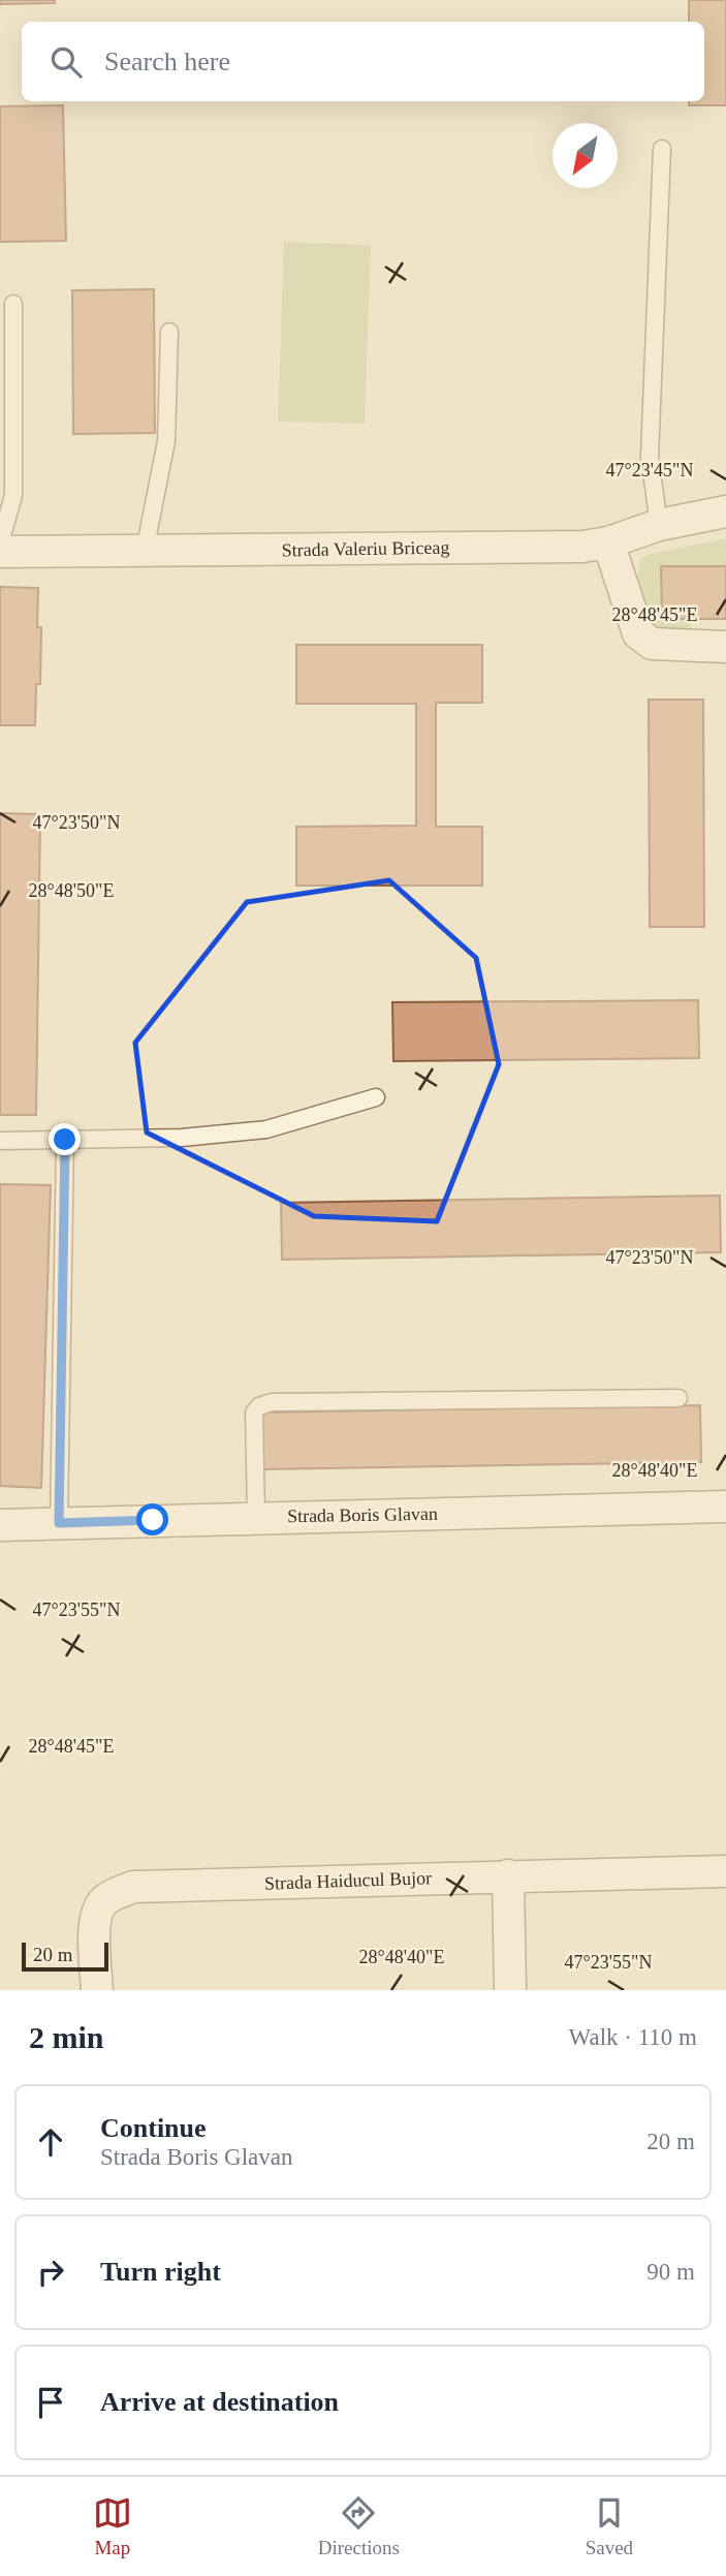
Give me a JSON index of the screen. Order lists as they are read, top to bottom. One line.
{"streets":{"street":["Strada Valeriu Briceag","Strada Boris Glavan","Strada Haiducul Bujor"]},"scale_bar":"20 m","north":"bottom left","page":{"search":"Search here","scale":"20 m","heading":["2 min","Walk · 110 m"],"list":[["Continue","Strada Boris Glavan","20 m"],["Turn right","90 m"],"Arrive at destination"],"nav":["Map","Directions","Saved"]},"coordinates":["47°23'45\"N","28°48'45\"E","47°23'50\"N","28°48'50\"E","28°48'40\"E","47°23'55\"N"]}
